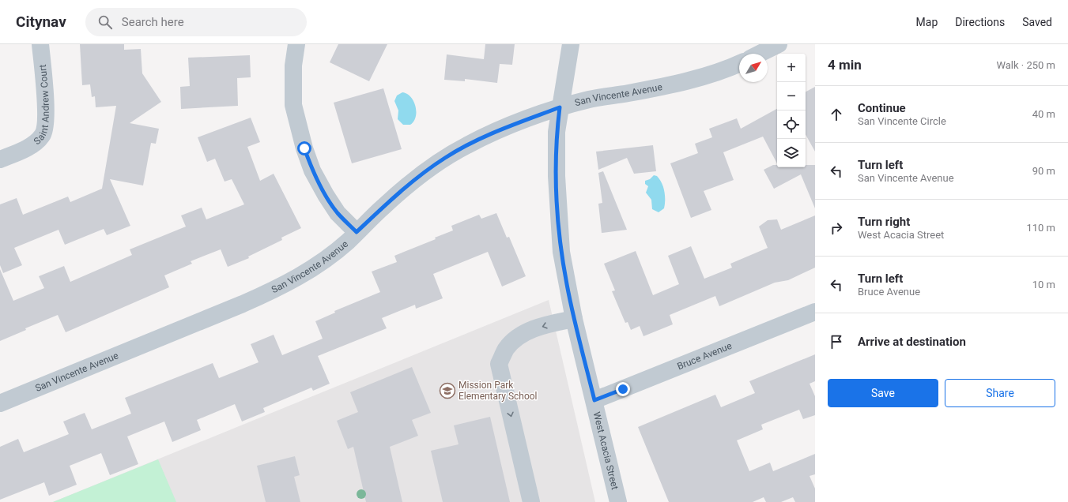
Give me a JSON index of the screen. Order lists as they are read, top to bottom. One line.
{"streets":{"street":["San Vincente Avenue","Saint Andrew Court","Bruce Avenue","West Acacia Street"]},"crossings":[["San Vincente Avenue","West Acacia Street"],["Bruce Avenue","West Acacia Street"]],"places":{"school or university":["Mission Park Elementary School"]},"north":"top right","page":{"header":"Citynav","search":"Search here","nav":["Map","Directions","Saved"],"heading":["4 min","Walk · 250 m"],"map_buttons":["+","−"],"list":[["Continue","San Vincente Circle","40 m"],["Turn left","San Vincente Avenue","90 m"],["Turn right","West Acacia Street","110 m"],["Turn left","Bruce Avenue","10 m"],"Arrive at destination"],"buttons":["Save","Share"]}}
